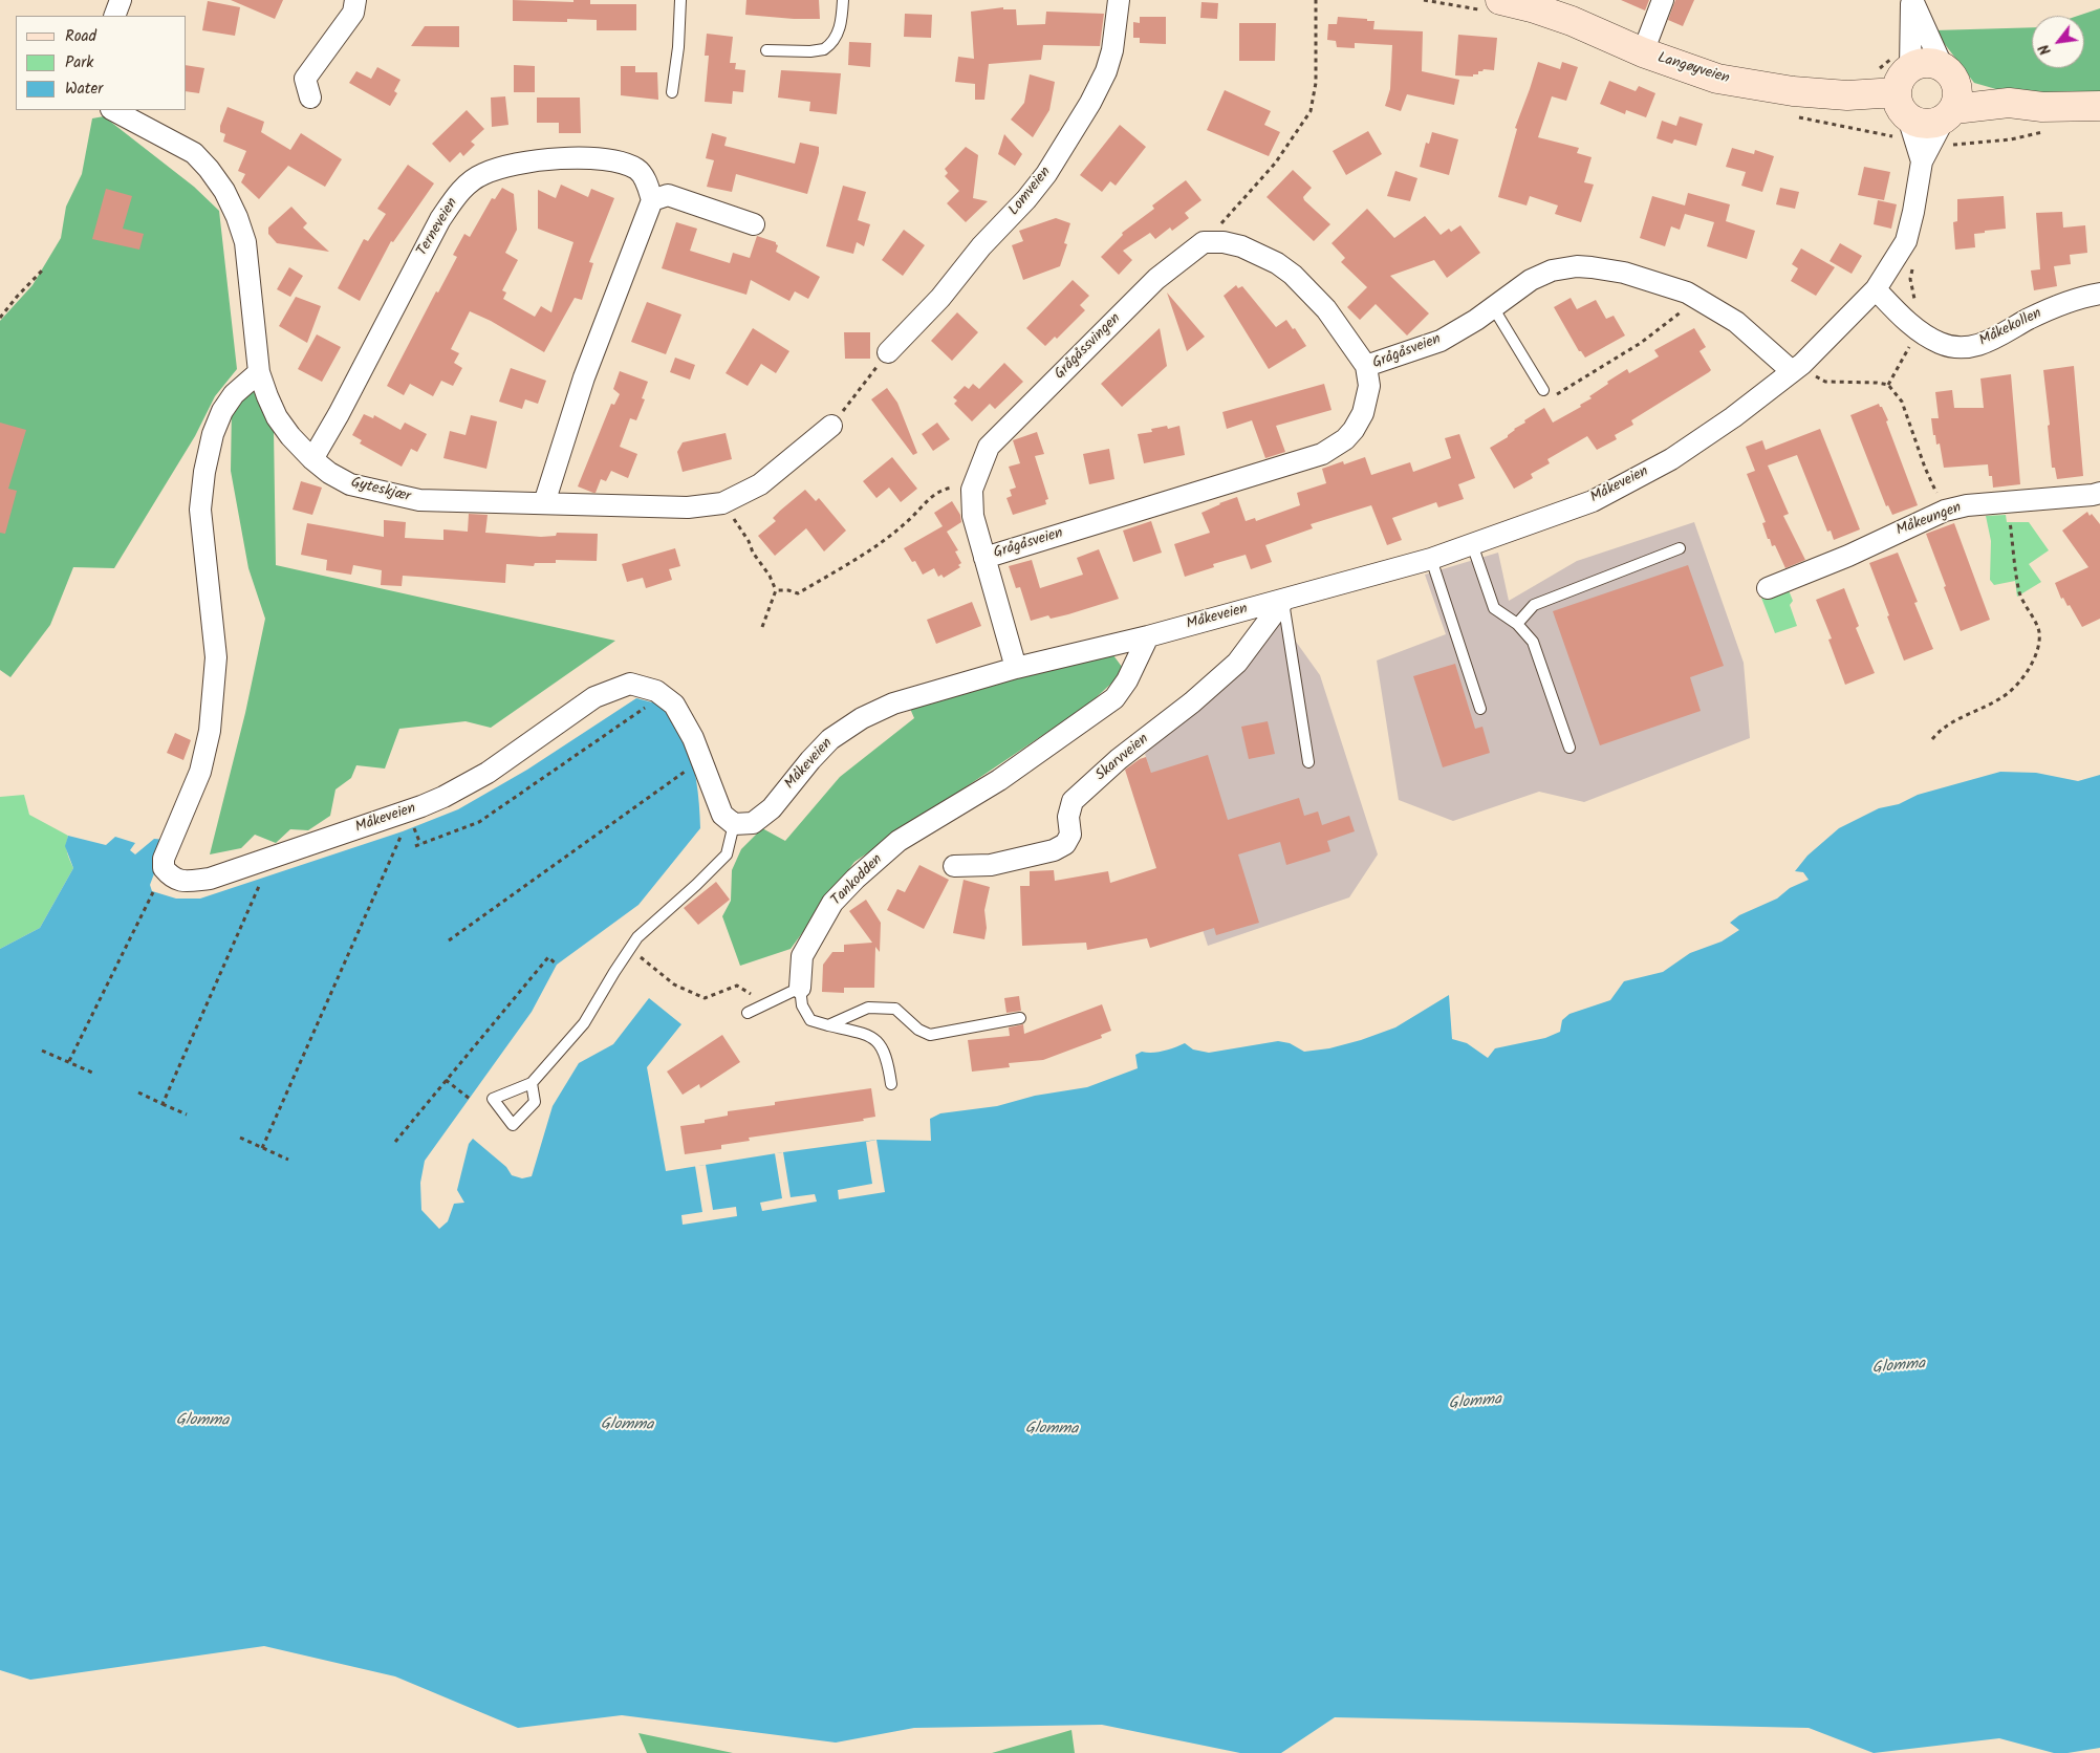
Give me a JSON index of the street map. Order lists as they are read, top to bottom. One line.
{"streets":{"main road":["Langøyveien"],"street":["Lomveien","Terneveien","Måkekollen","Grågåssvingen","Grågåsveien","Måkeveien","Gyteskjær","Måkeungen","Skarvveien","Tankodden"]},"crossings":[["Langøyveien","Måkeveien"],["Terneveien","Gyteskjær"],["Måkekollen","Måkeveien"],["Grågåssvingen","Grågåsveien"],["Grågåssvingen","Måkeveien"],["Grågåsveien","Måkeveien"],["Måkeveien","Gyteskjær"],["Måkeveien","Skarvveien"],["Måkeveien","Tankodden"]],"water":["Glomma"],"legend":["Road","Park","Water"],"north":"bottom left"}
